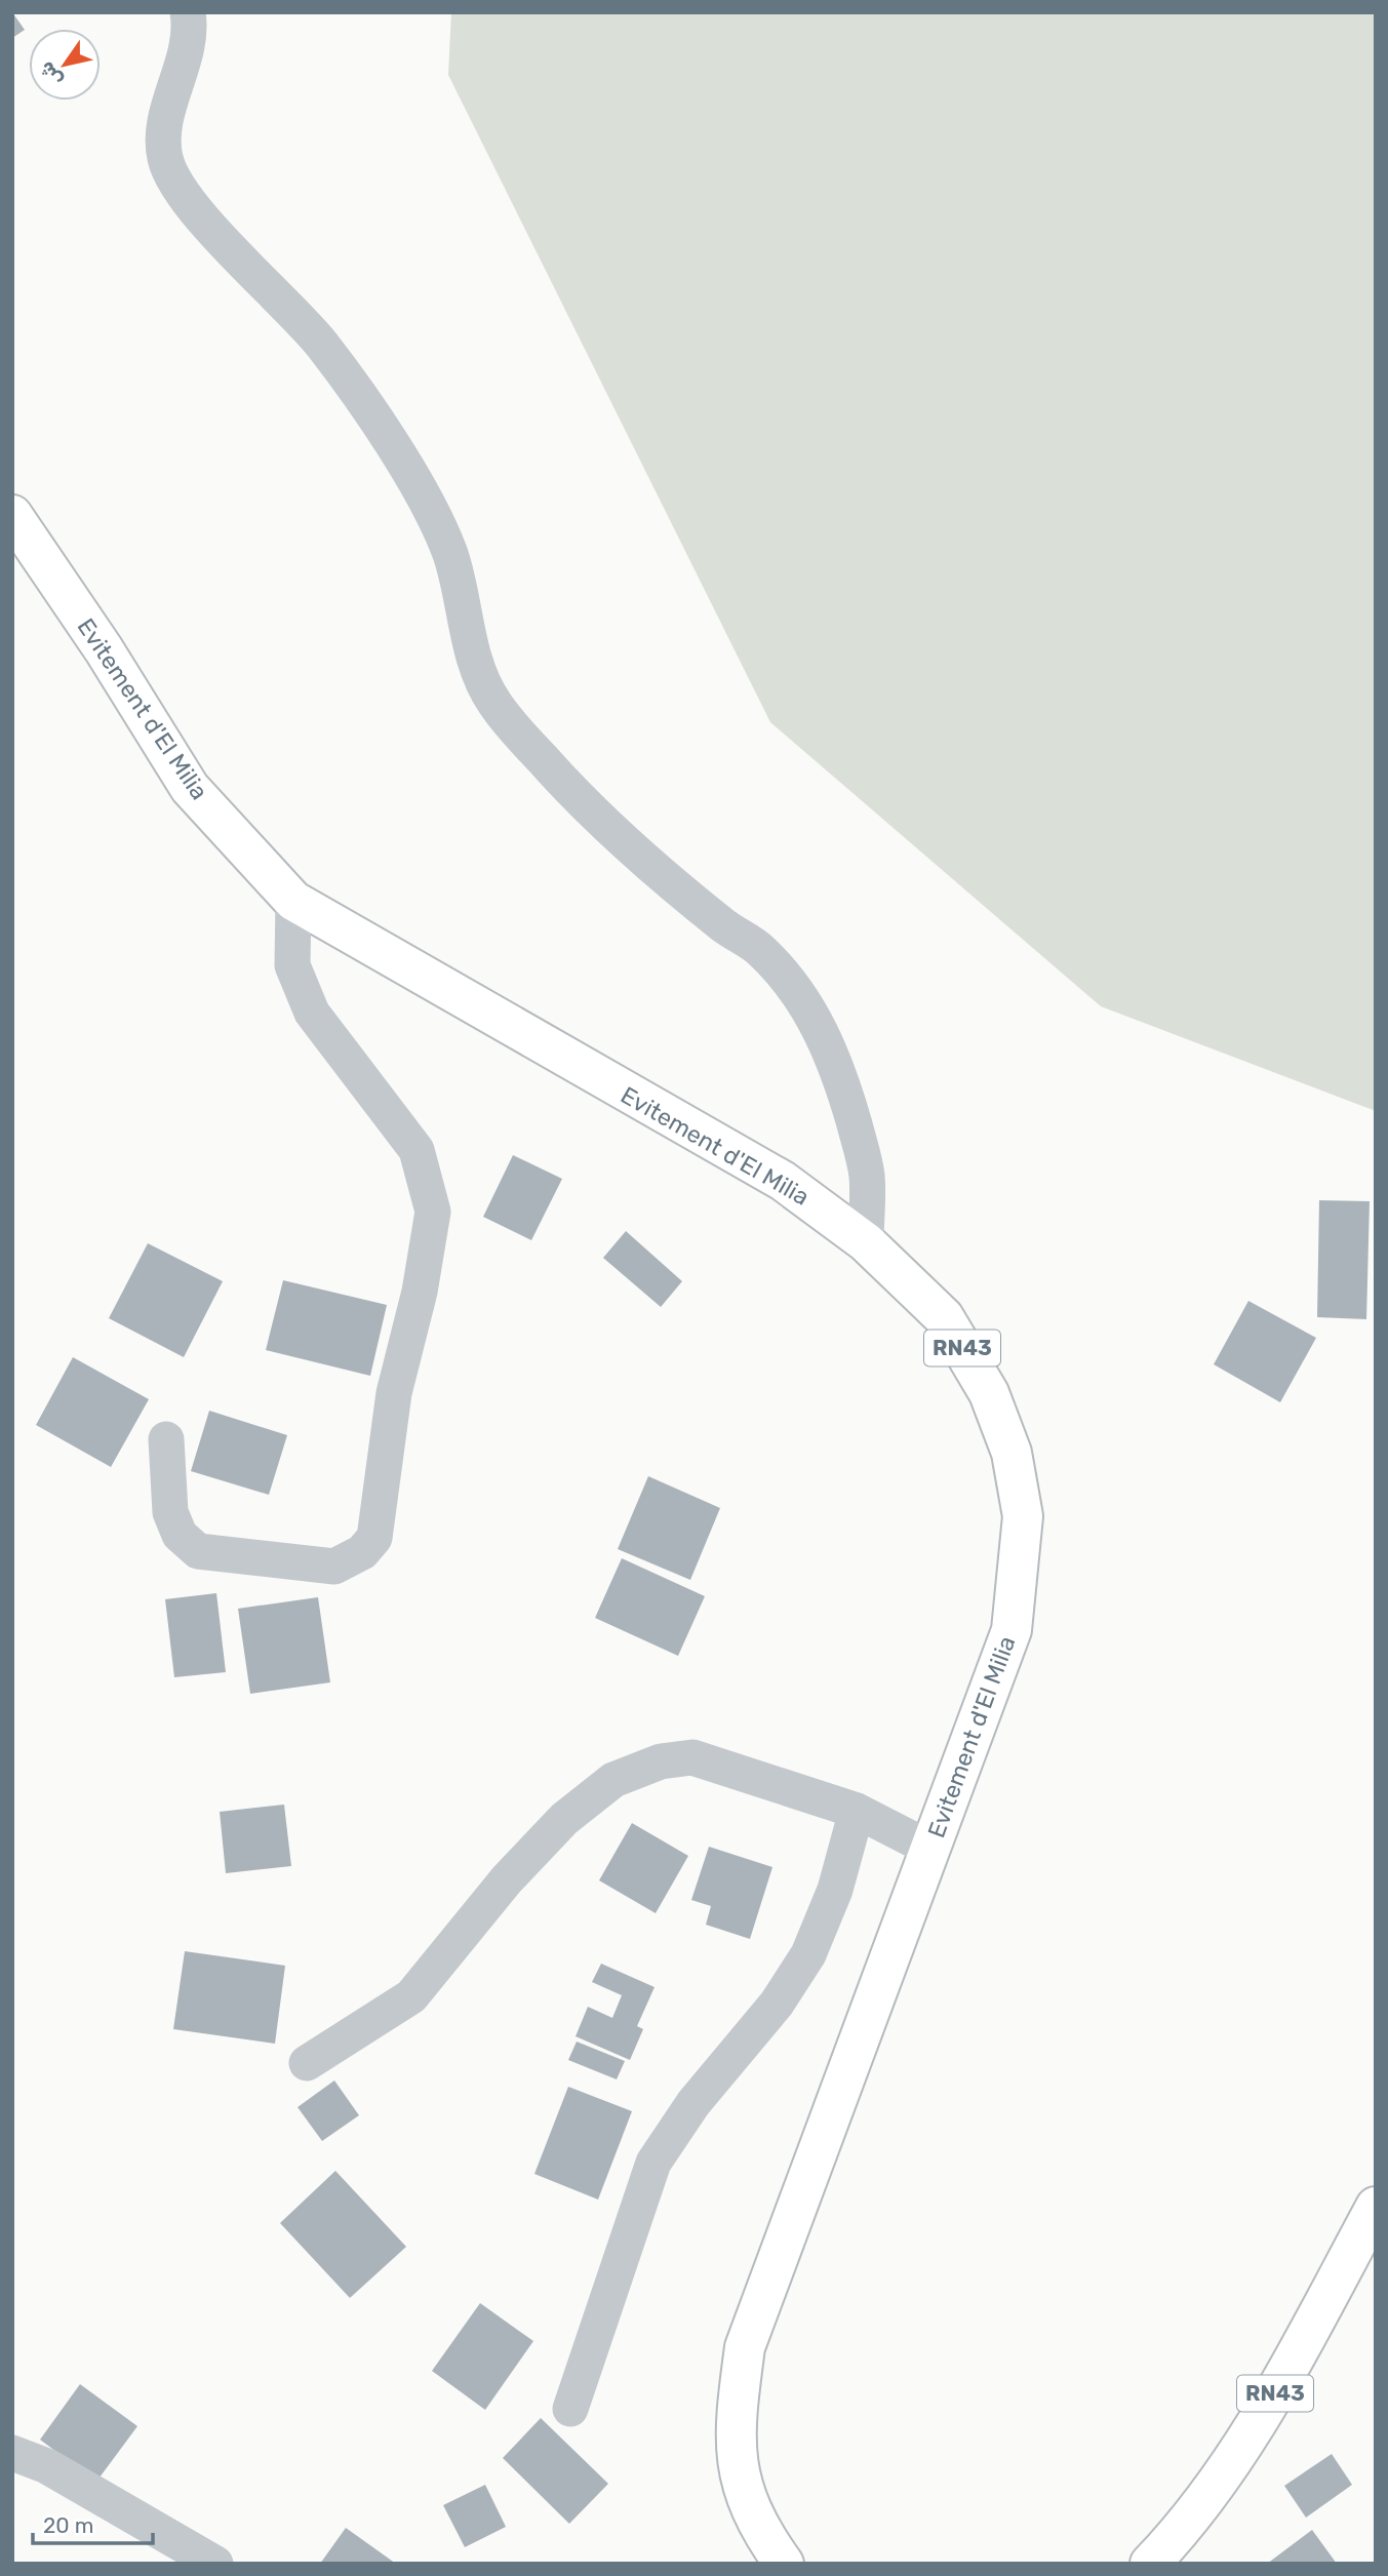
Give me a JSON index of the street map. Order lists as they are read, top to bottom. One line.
{"streets":{"main road":["Evitement d'El Milia","RN43"]},"scale_bar":"20 m","north":"bottom left"}
